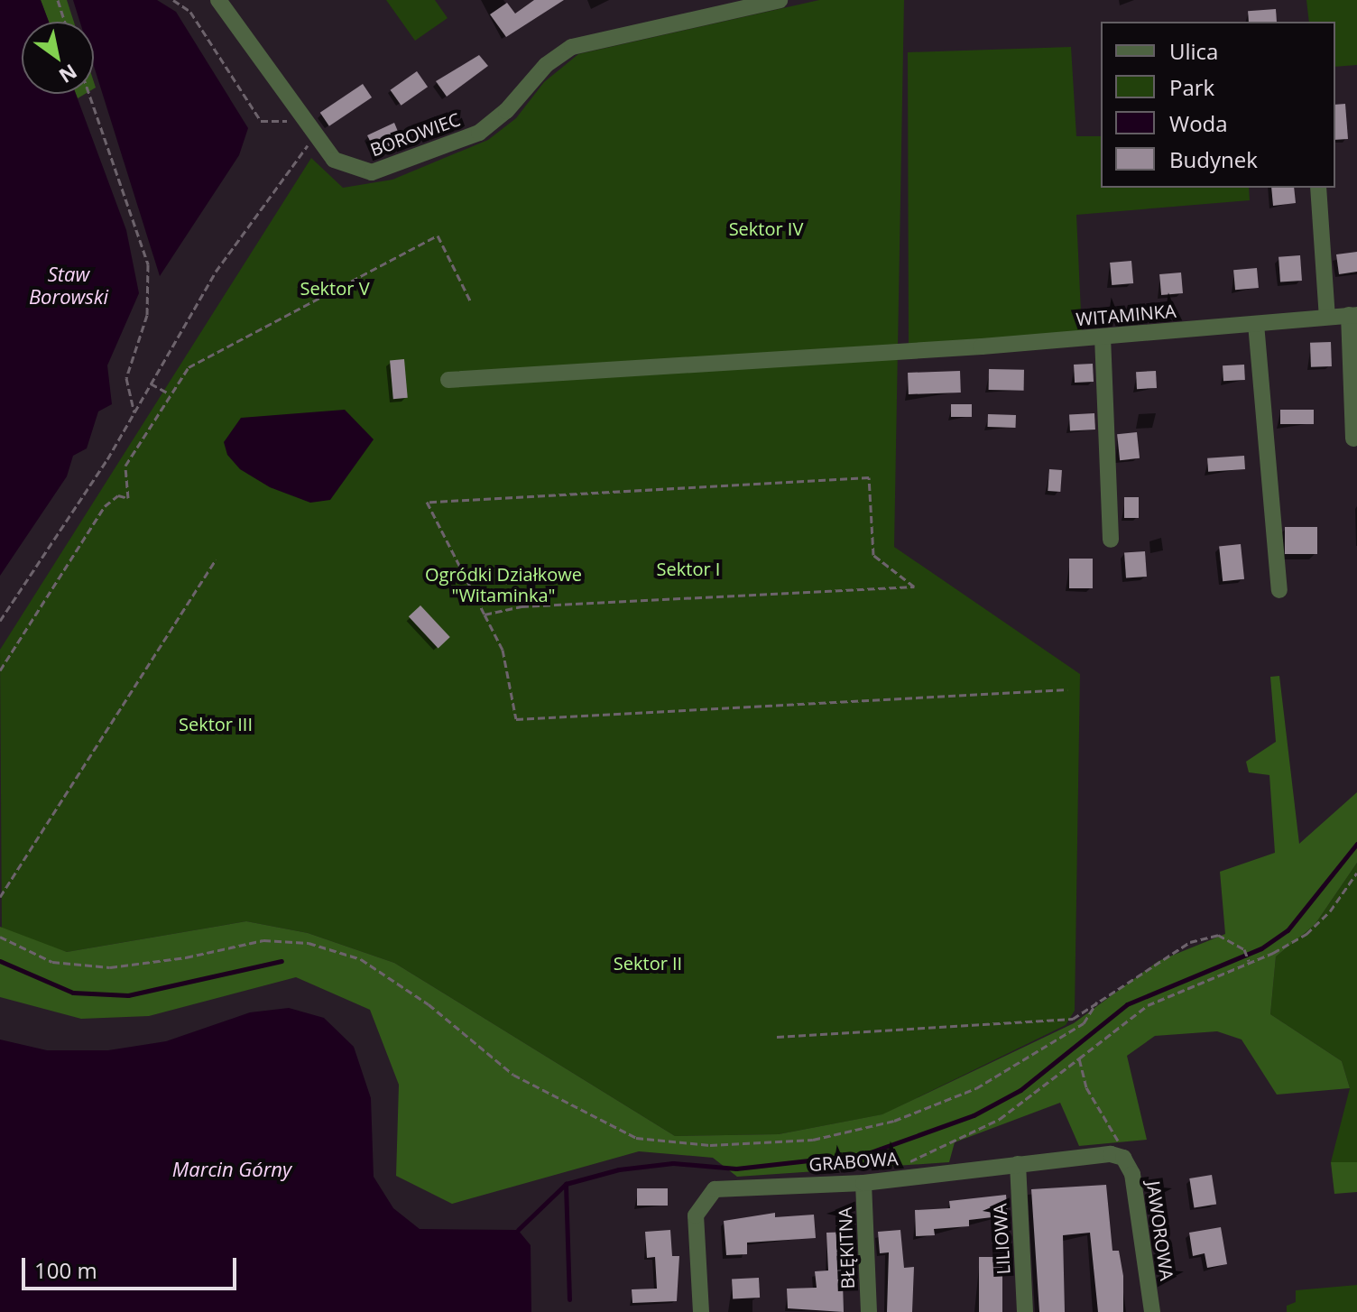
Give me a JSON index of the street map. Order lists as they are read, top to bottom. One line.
{"streets":{"street":["BOROWIEC","WITAMINKA","GRABOWA","JAWOROWA","LILIOWA","BŁĘKITNA"]},"crossings":[["GRABOWA","JAWOROWA"],["GRABOWA","LILIOWA"],["GRABOWA","BŁĘKITNA"]],"water":["Staw Borowski","Marcin Górny"],"parks":["Sektor IV","Sektor V","Sektor I","Ogródki Działkowe \"Witaminka\"","Sektor III","Sektor II"],"legend":["Ulica","Park","Woda","Budynek"],"scale_bar":"100 m","north":"bottom right"}
